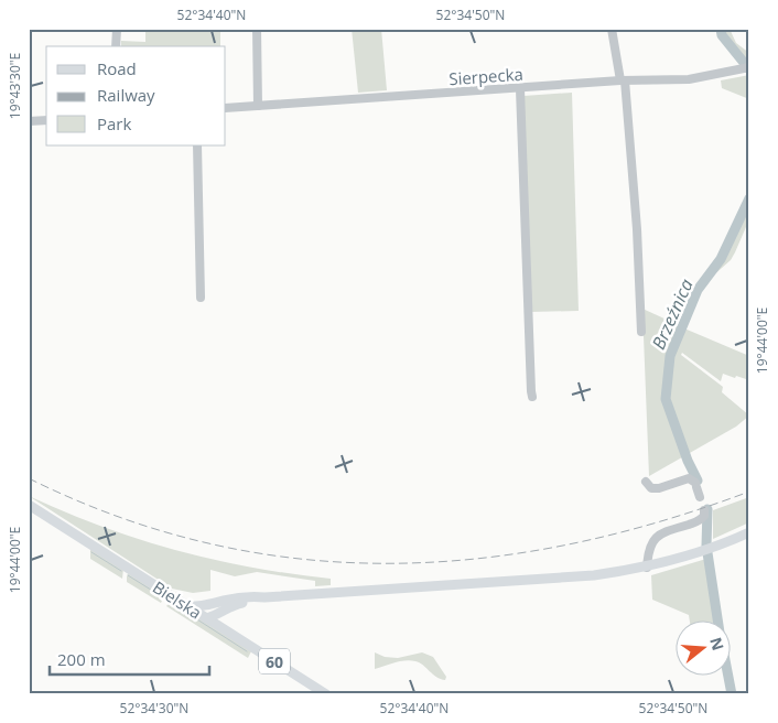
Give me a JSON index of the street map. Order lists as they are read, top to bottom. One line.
{"streets":{"main road":["Bielska","60"],"street":["Sierpecka"]},"water":["Brzeźnica"],"legend":["Road","Railway","Park"],"scale_bar":"200 m","north":"right","coordinates":["52°34'40\"N","52°34'50\"N","19°43'30\"E","19°44'00\"E","52°34'30\"N"]}
